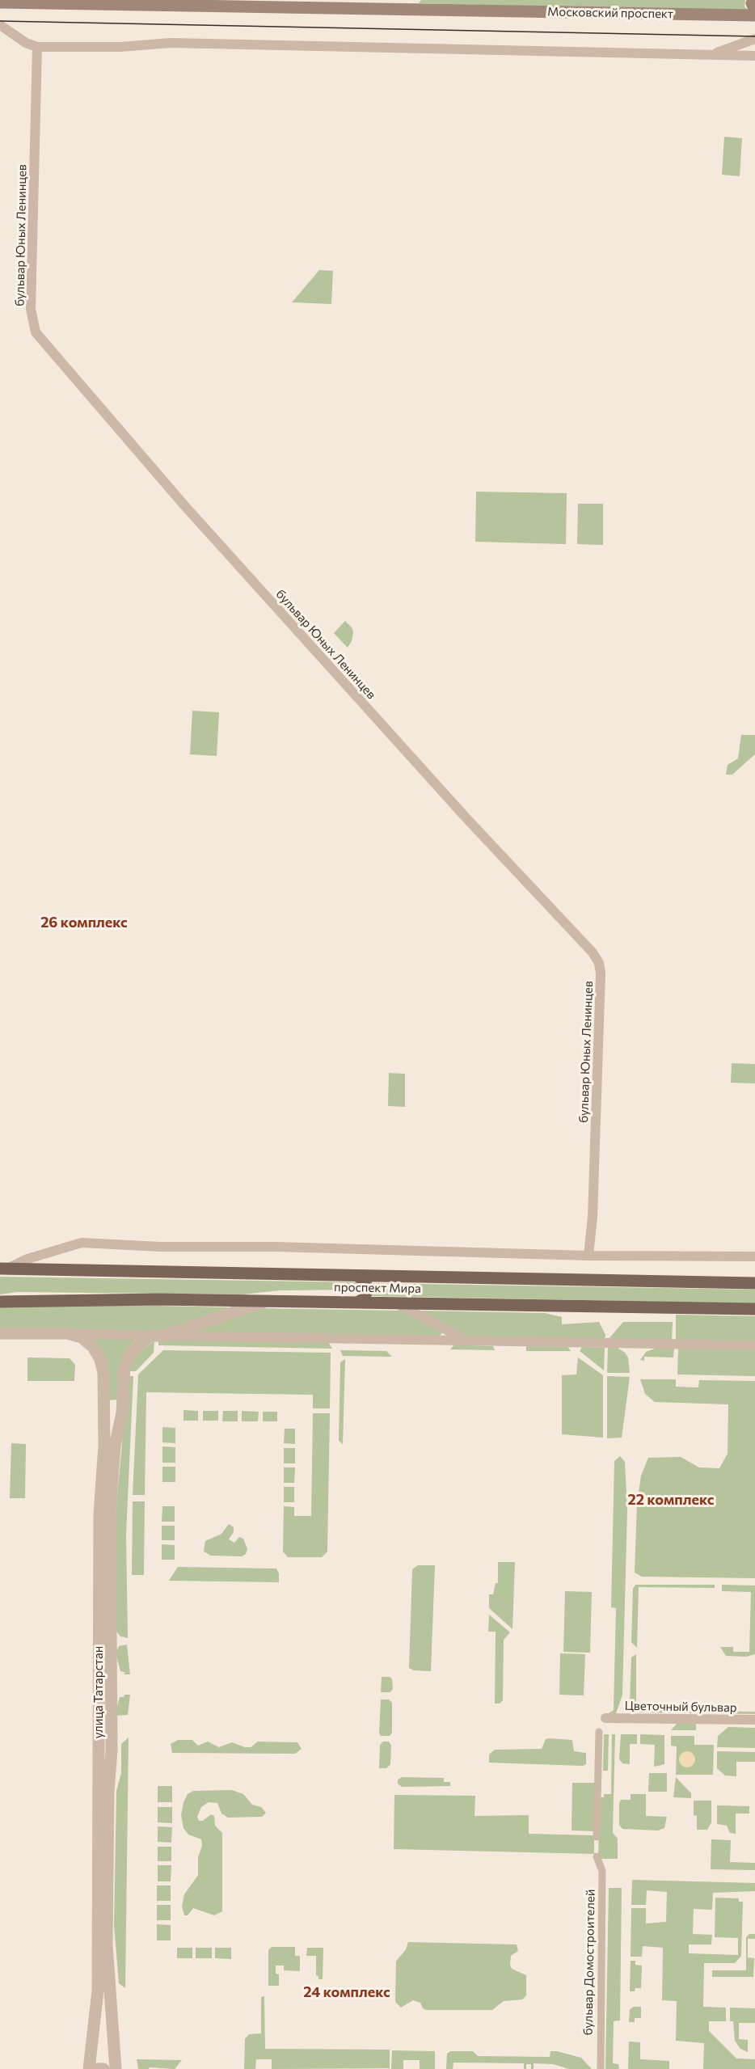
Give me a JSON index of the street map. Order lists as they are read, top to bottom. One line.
{"streets":{"main road":["Московский проспект","проспект Мира"],"street":["бульвар Юных Ленинцев","улица Татарстан","Цветочный бульвар","бульвар Домостроителей"]},"districts":["26 комплекс","22 комплекс","24 комплекс"]}
